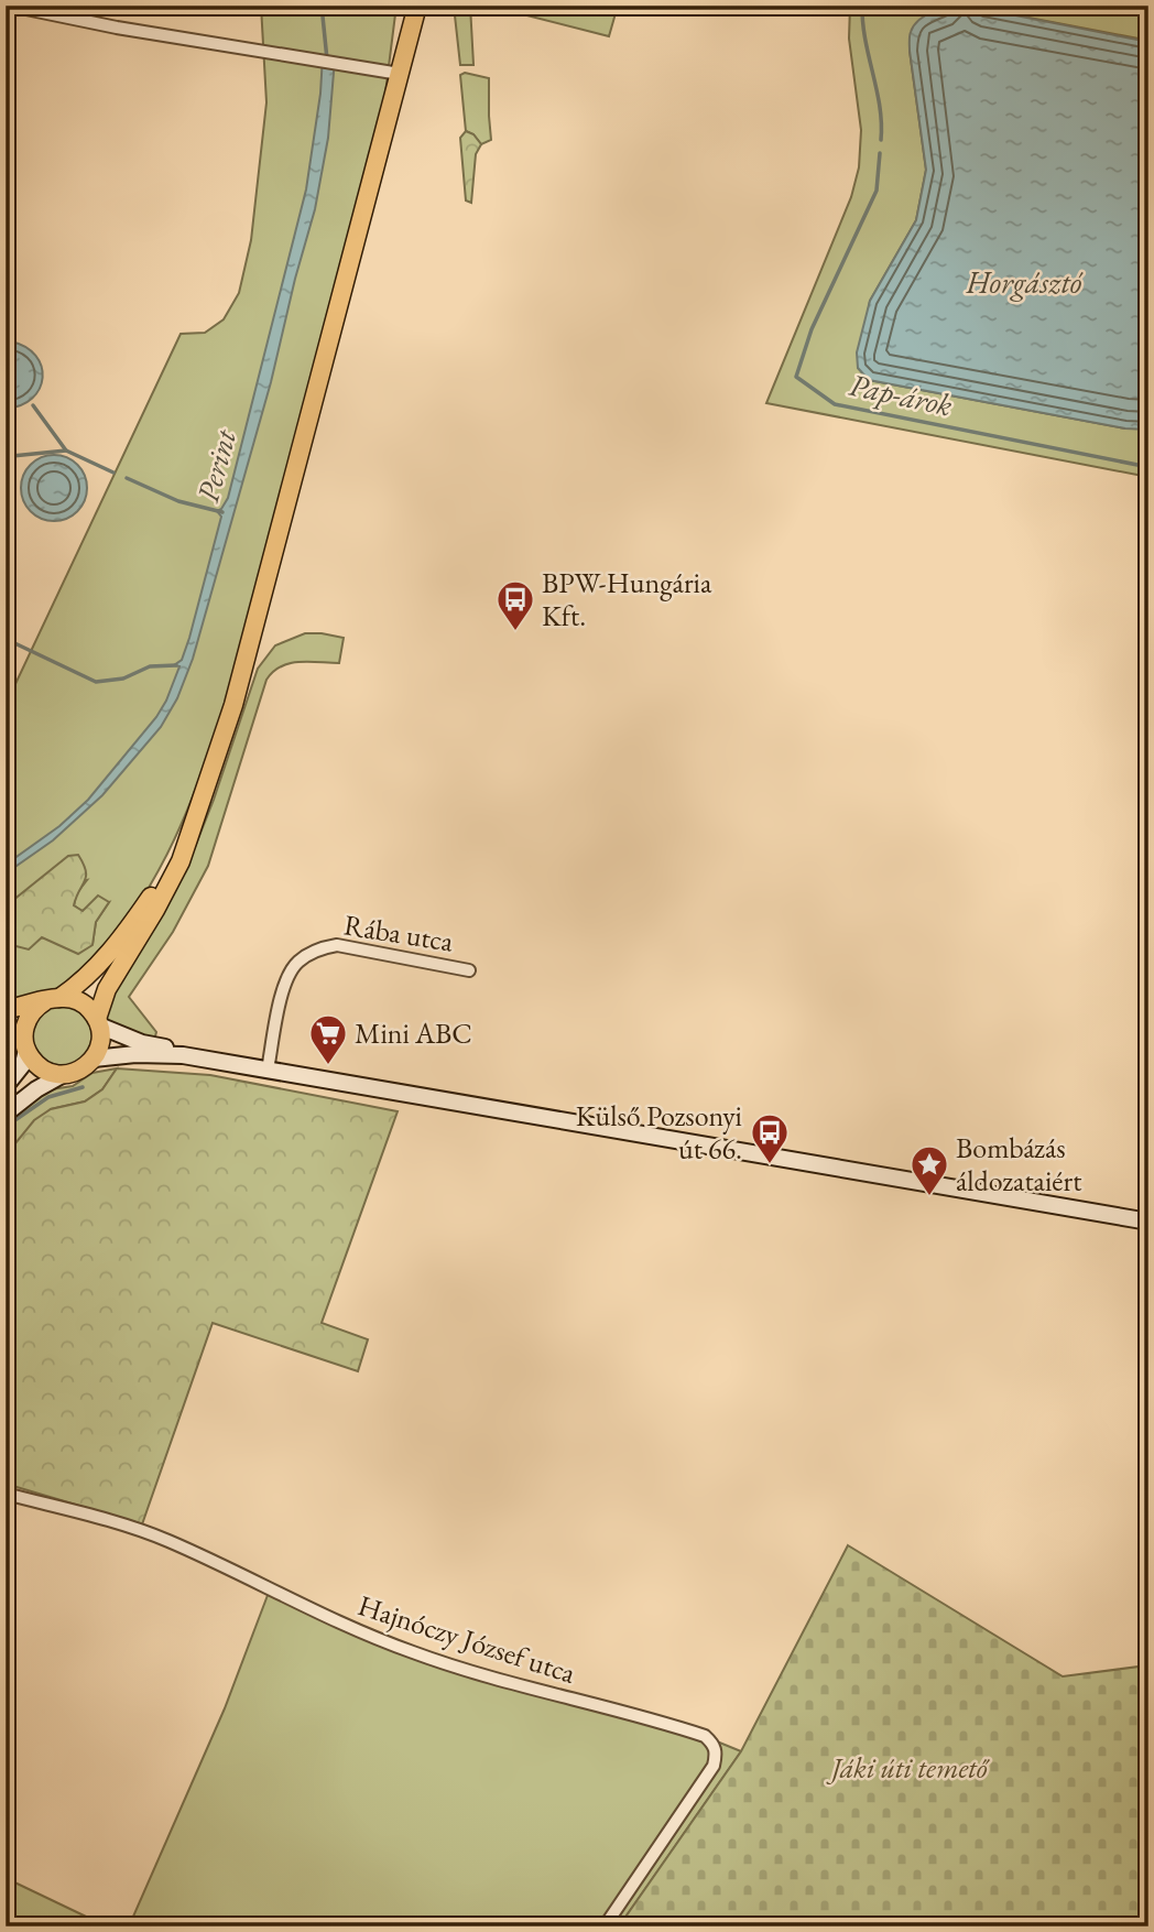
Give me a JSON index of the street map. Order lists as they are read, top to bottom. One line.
{"streets":{"street":["Rába utca","Hajnóczy József utca"]},"water":["Horgásztó","Pap-árok","Perint"],"parks":["Jáki úti temető"],"places":{"bus stop":["BPW-Hungária Kft.","Külső Pozsonyi út 66."],"supermarket":["Mini ABC"],"place":["Bombázás áldozataiért"]}}
